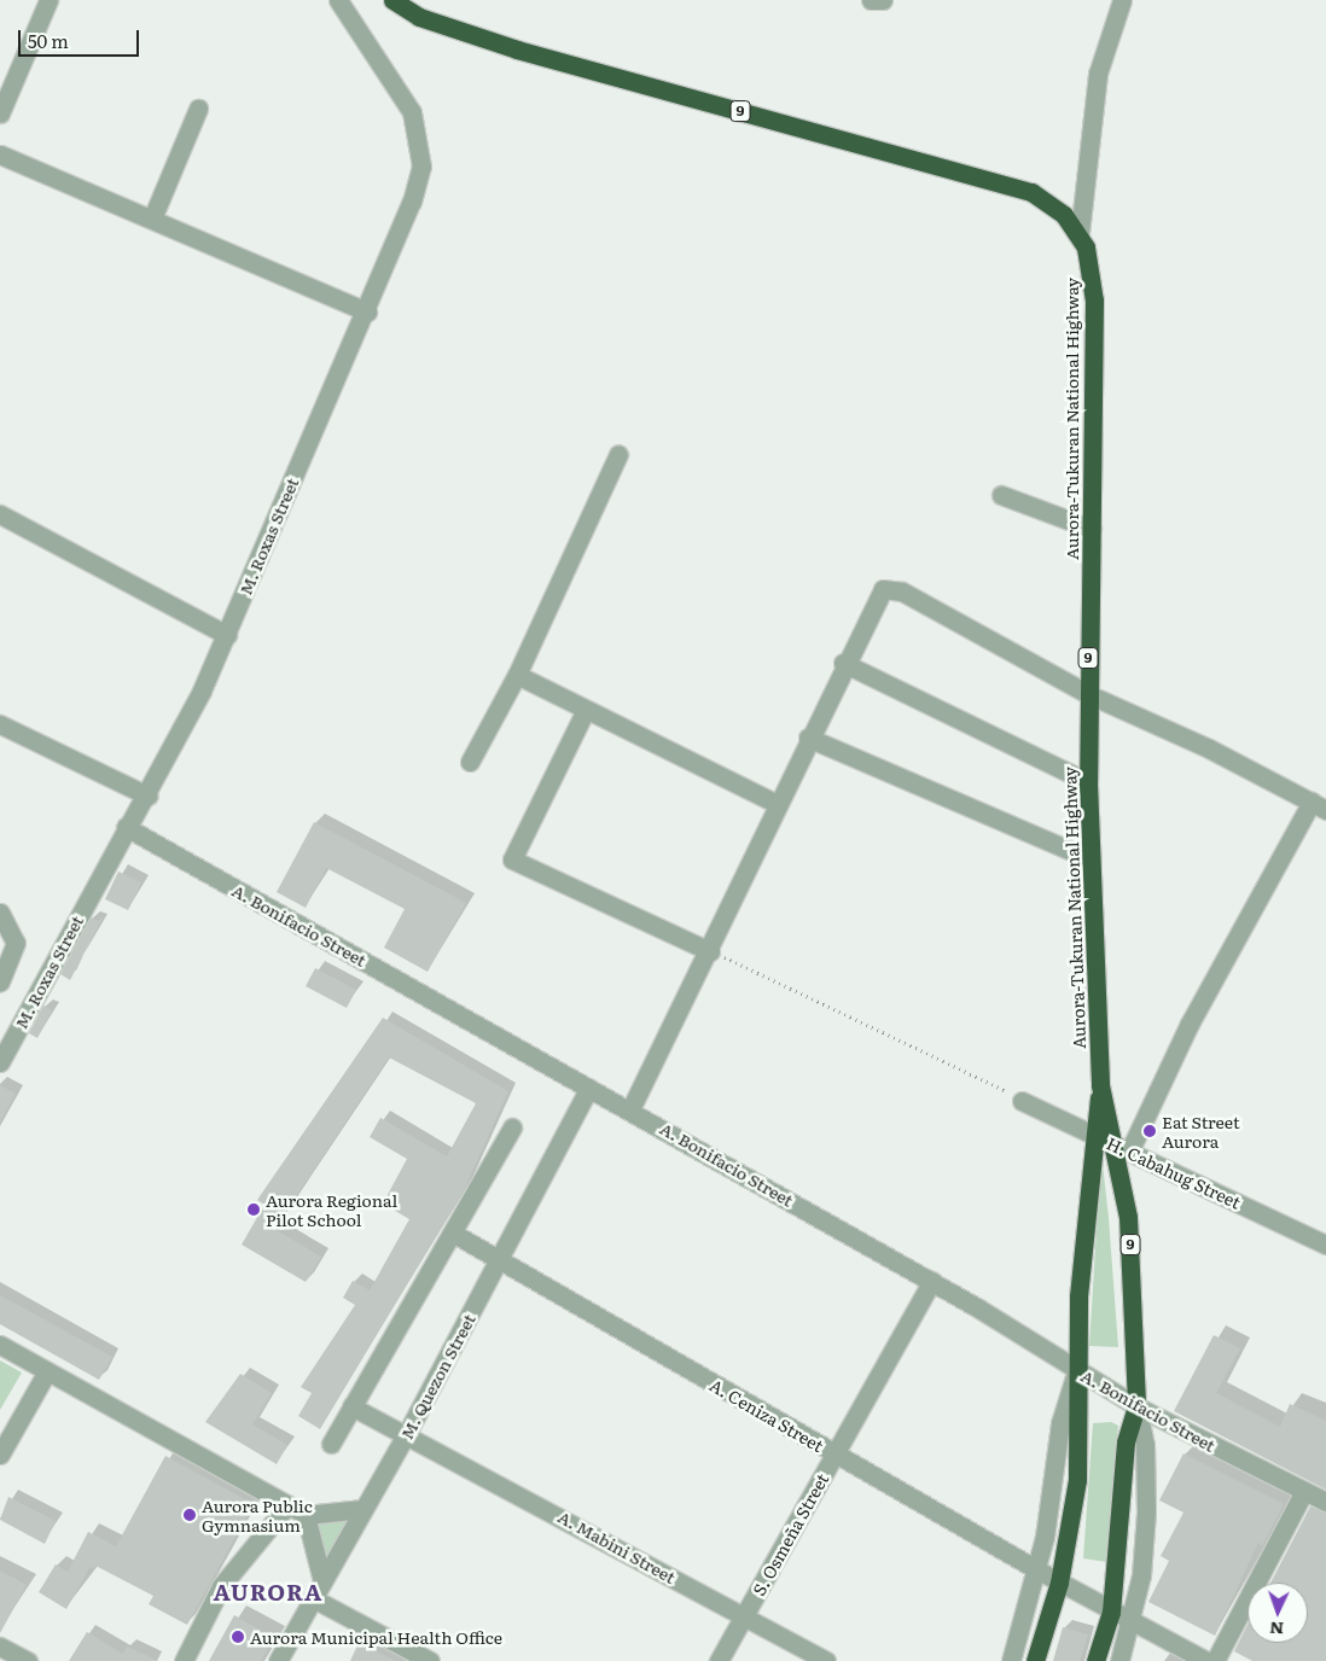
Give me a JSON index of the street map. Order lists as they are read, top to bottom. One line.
{"streets":{"highway":["9","Aurora-Tukuran National Highway"],"street":["M. Roxas Street","A. Bonifacio Street","H. Cabahug Street","M. Quezon Street","A. Ceniza Street","S. Osmeña Street","A. Mabini Street"]},"crossings":[["Aurora-Tukuran National Highway","A. Bonifacio Street"],["Aurora-Tukuran National Highway","H. Cabahug Street"],["Aurora-Tukuran National Highway","A. Ceniza Street"],["M. Roxas Street","A. Bonifacio Street"],["A. Bonifacio Street","M. Quezon Street"],["A. Bonifacio Street","S. Osmeña Street"],["M. Quezon Street","A. Ceniza Street"],["M. Quezon Street","A. Mabini Street"],["A. Ceniza Street","S. Osmeña Street"],["S. Osmeña Street","A. Mabini Street"]],"districts":["AURORA"],"places":["Eat Street Aurora","Aurora Regional Pilot School","Aurora Public Gymnasium","Aurora Municipal Health Office"],"scale_bar":"50 m","north":"bottom"}
